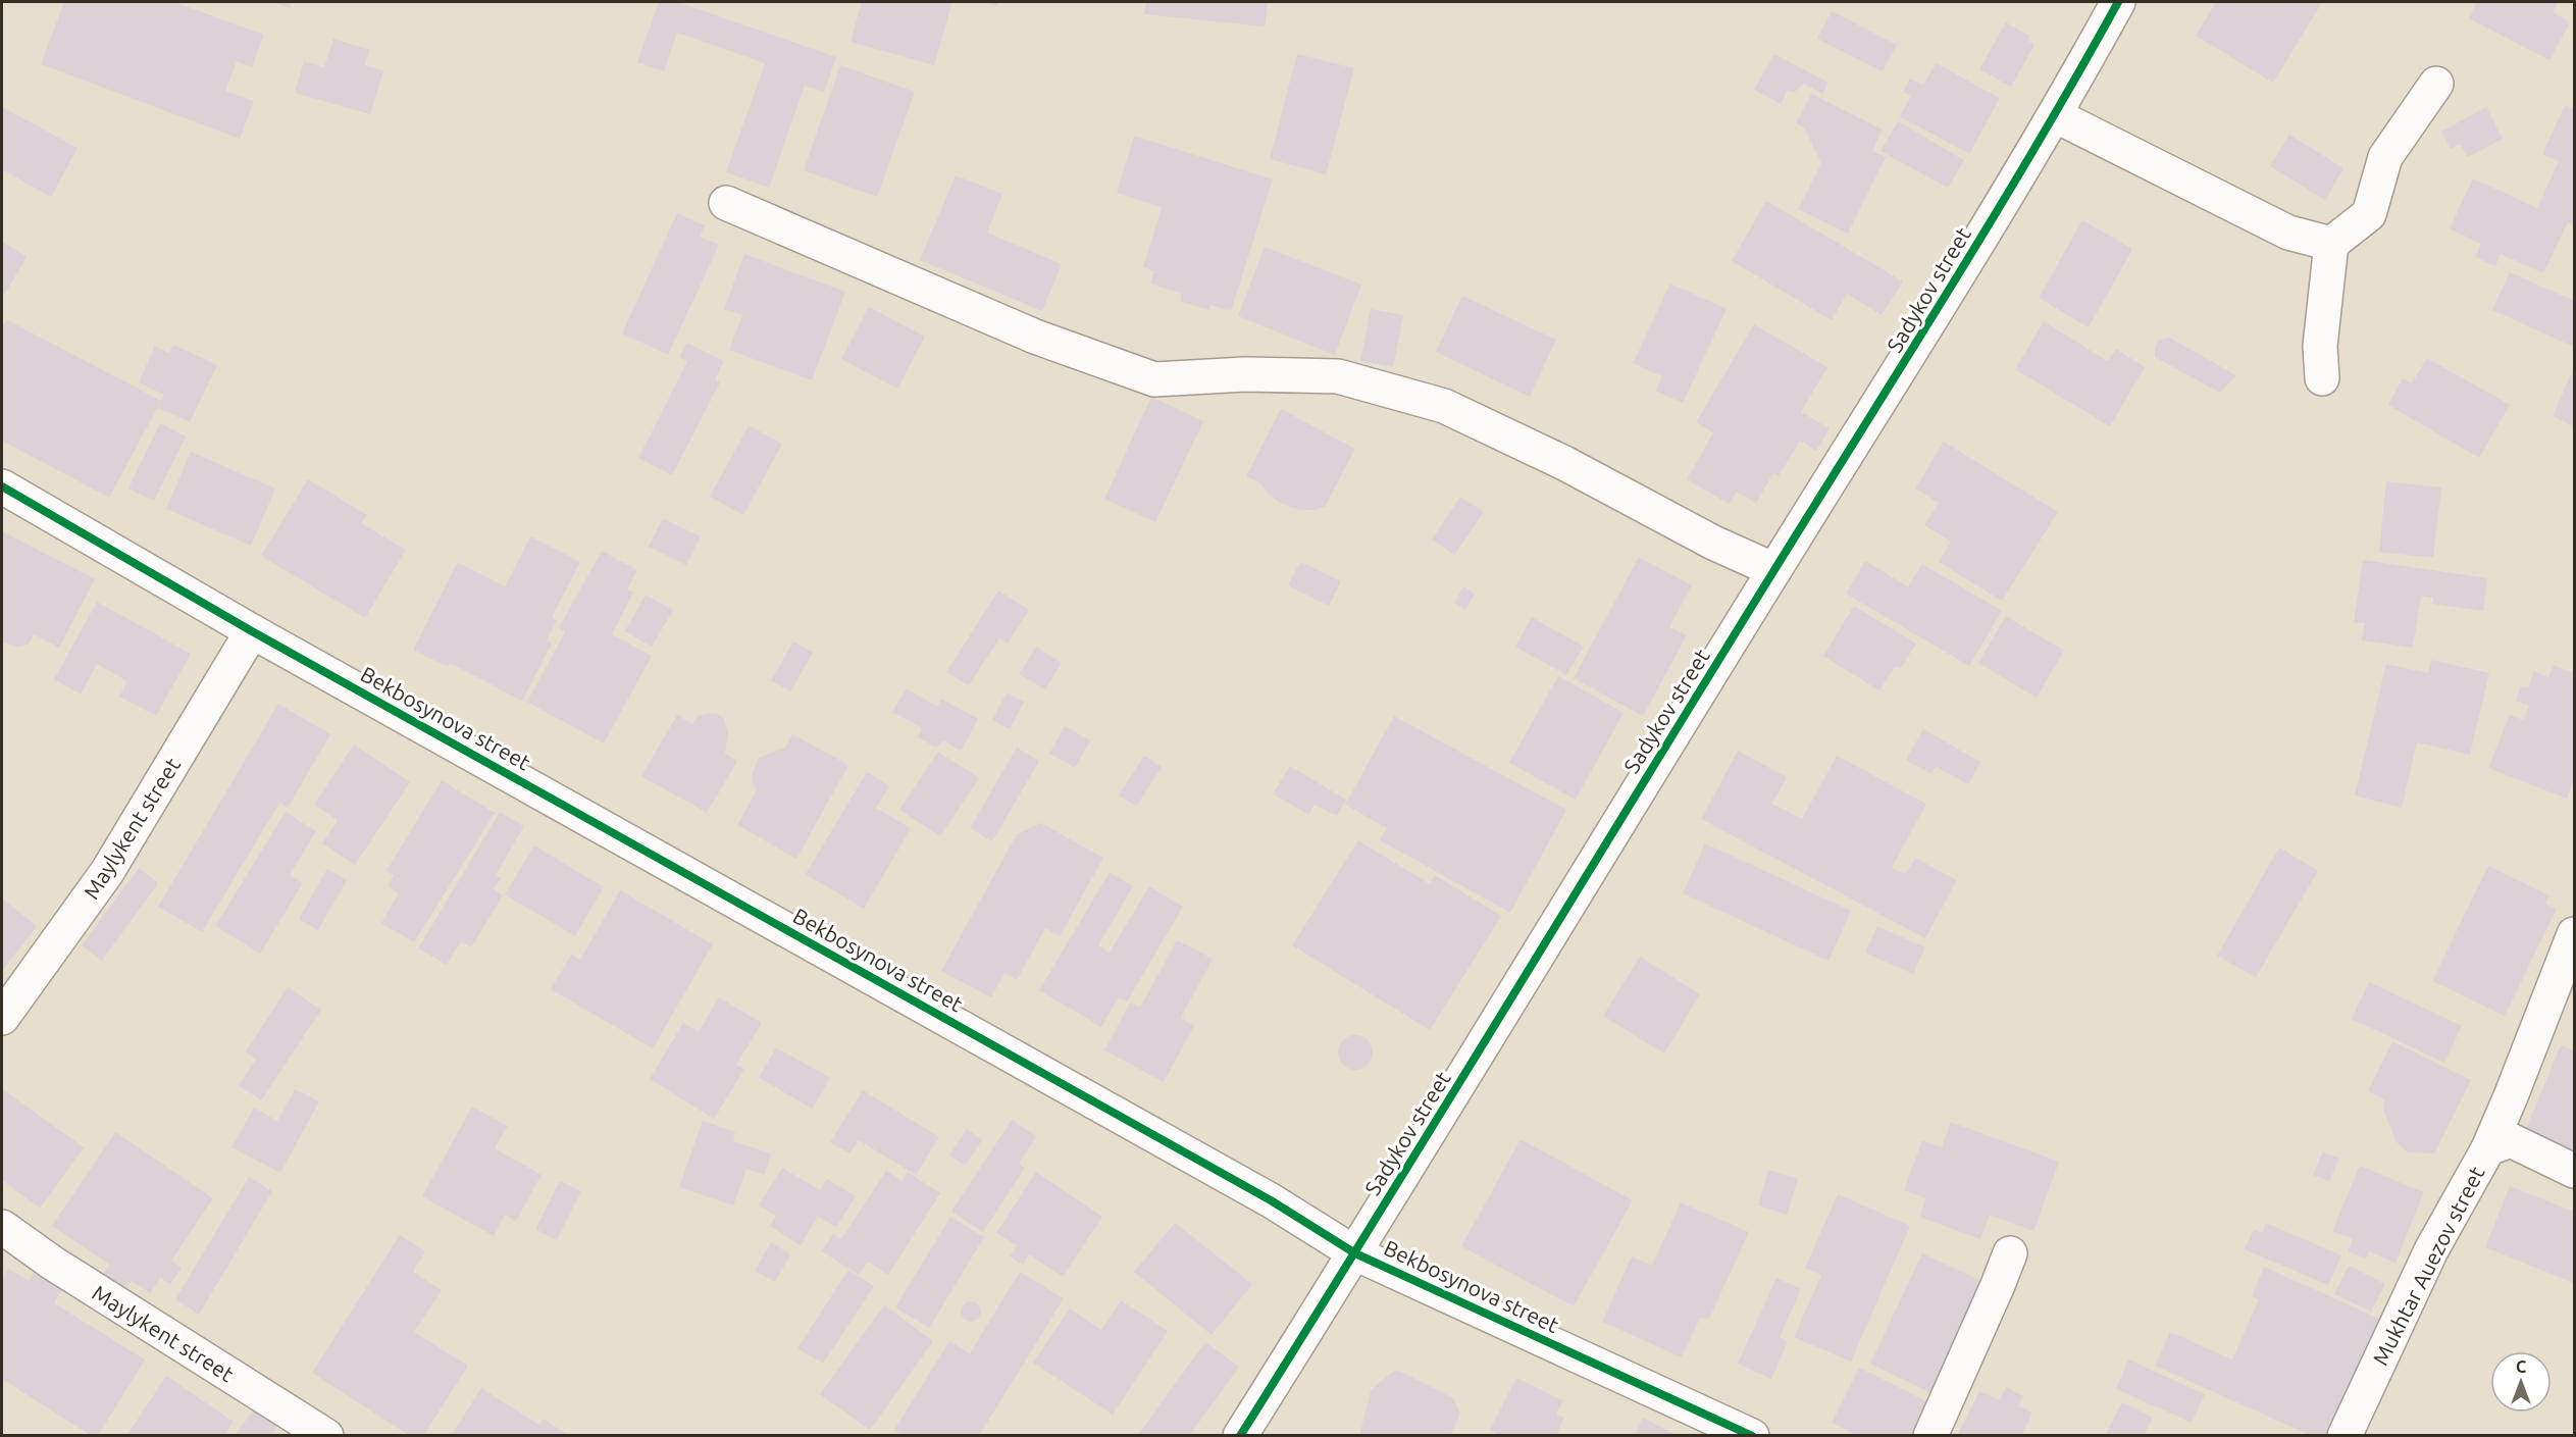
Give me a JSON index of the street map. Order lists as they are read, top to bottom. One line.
{"streets":{"street":["Sadykov street","Bekbosynova street","Maylykent street","Mukhtar Auezov street"]},"crossings":[["Sadykov street","Bekbosynova street"],["Bekbosynova street","Maylykent street"]],"north":"top"}
